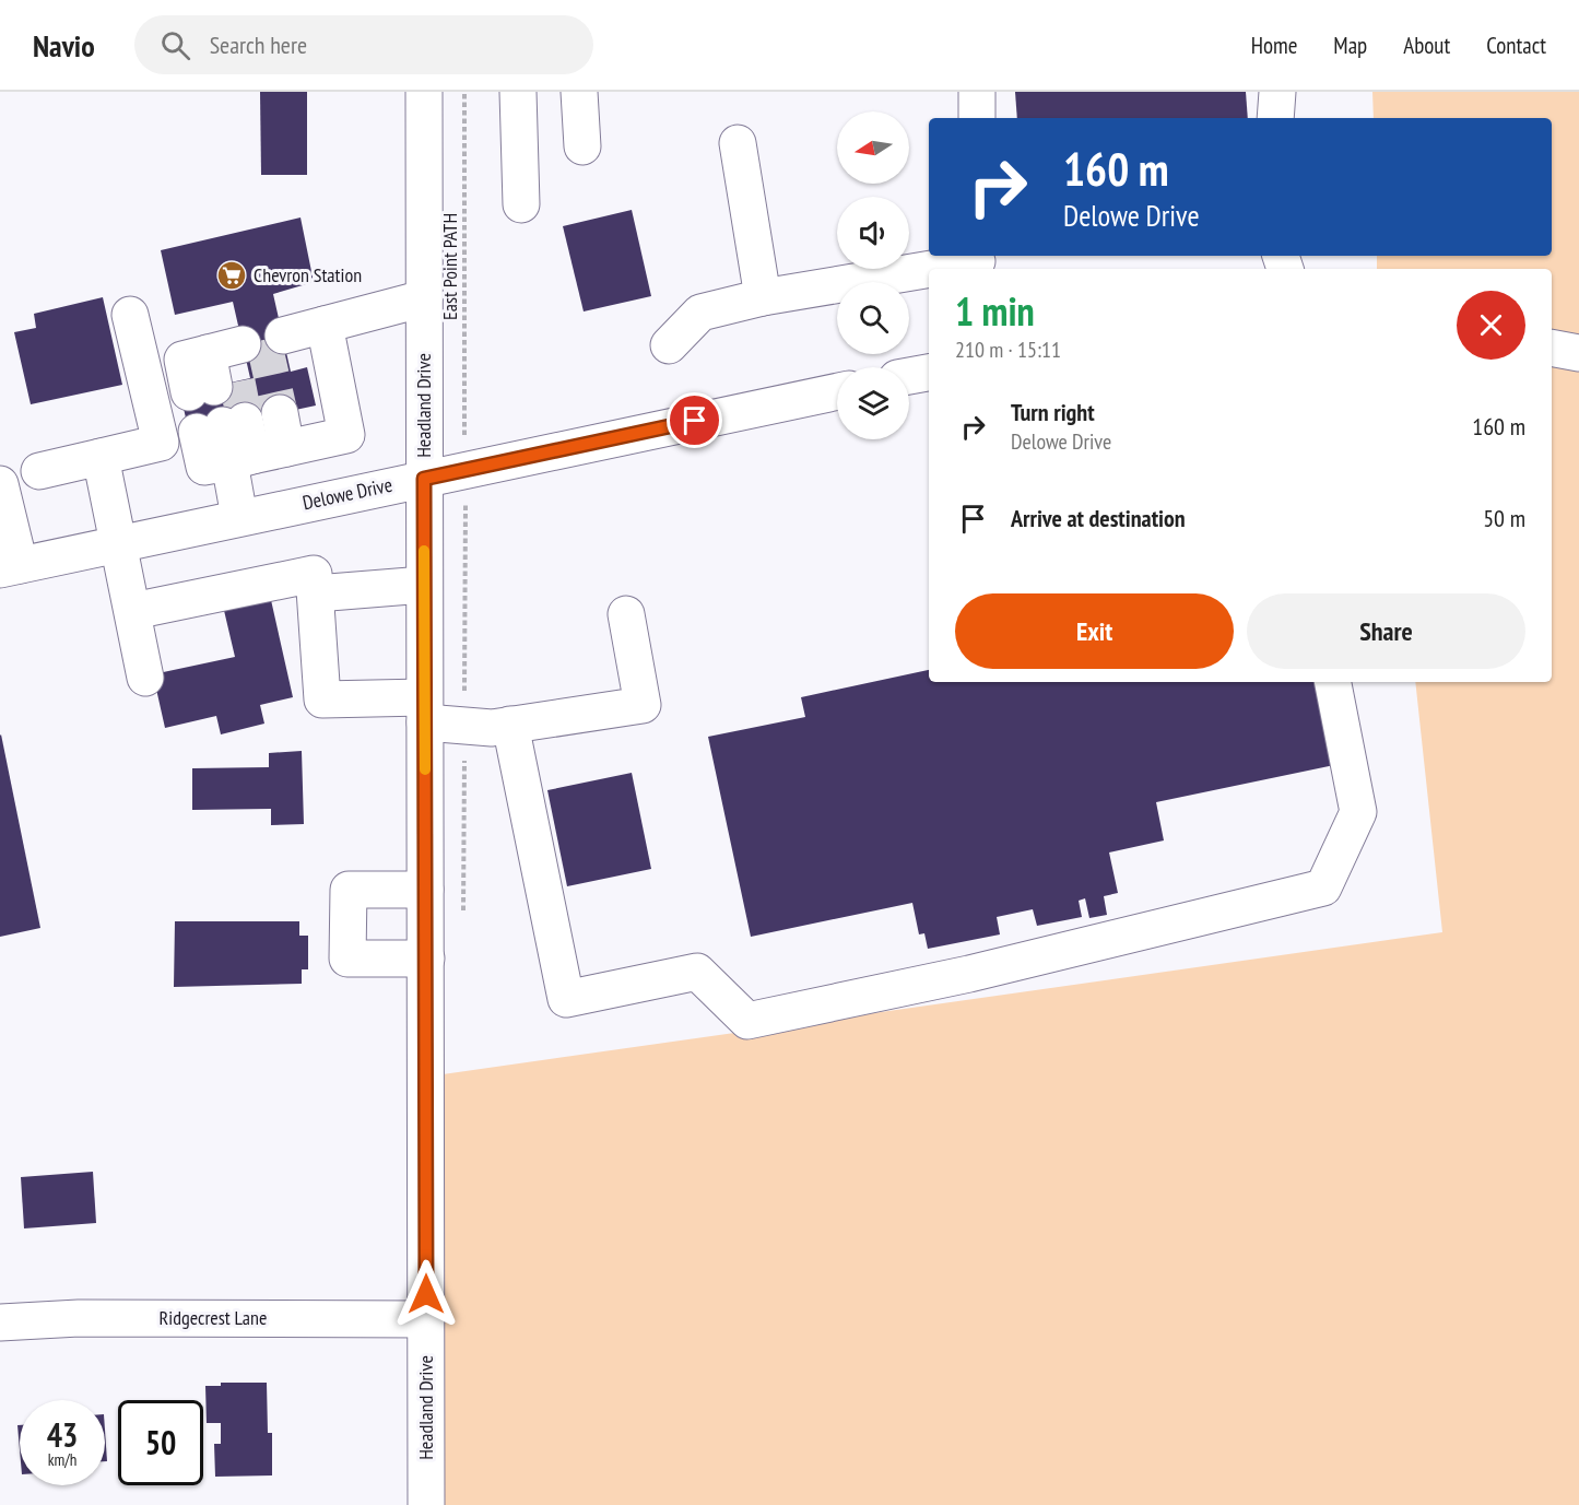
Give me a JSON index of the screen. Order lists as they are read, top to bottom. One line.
{"streets":{"street":["Headland Drive","Delowe Drive","Ridgecrest Lane"],"path":["East Point PATH"]},"crossings":[["Headland Drive","Delowe Drive"],["Headland Drive","Ridgecrest Lane"]],"places":{"supermarket":["Chevron Station"]},"north":"left","page":{"header":"Navio","search":"Search here","nav":["Home","Map","About","Contact"],"turn":["160 m","Delowe Drive"],"heading":["1 min","210 m · 15:11"],"list":[{"name":"Turn right","note":"Delowe Drive","value":"160 m"},{"name":"Arrive at destination","value":"50 m"}],"buttons":["Exit","Share"],"speed":"43 km/h","limit":"50"}}
